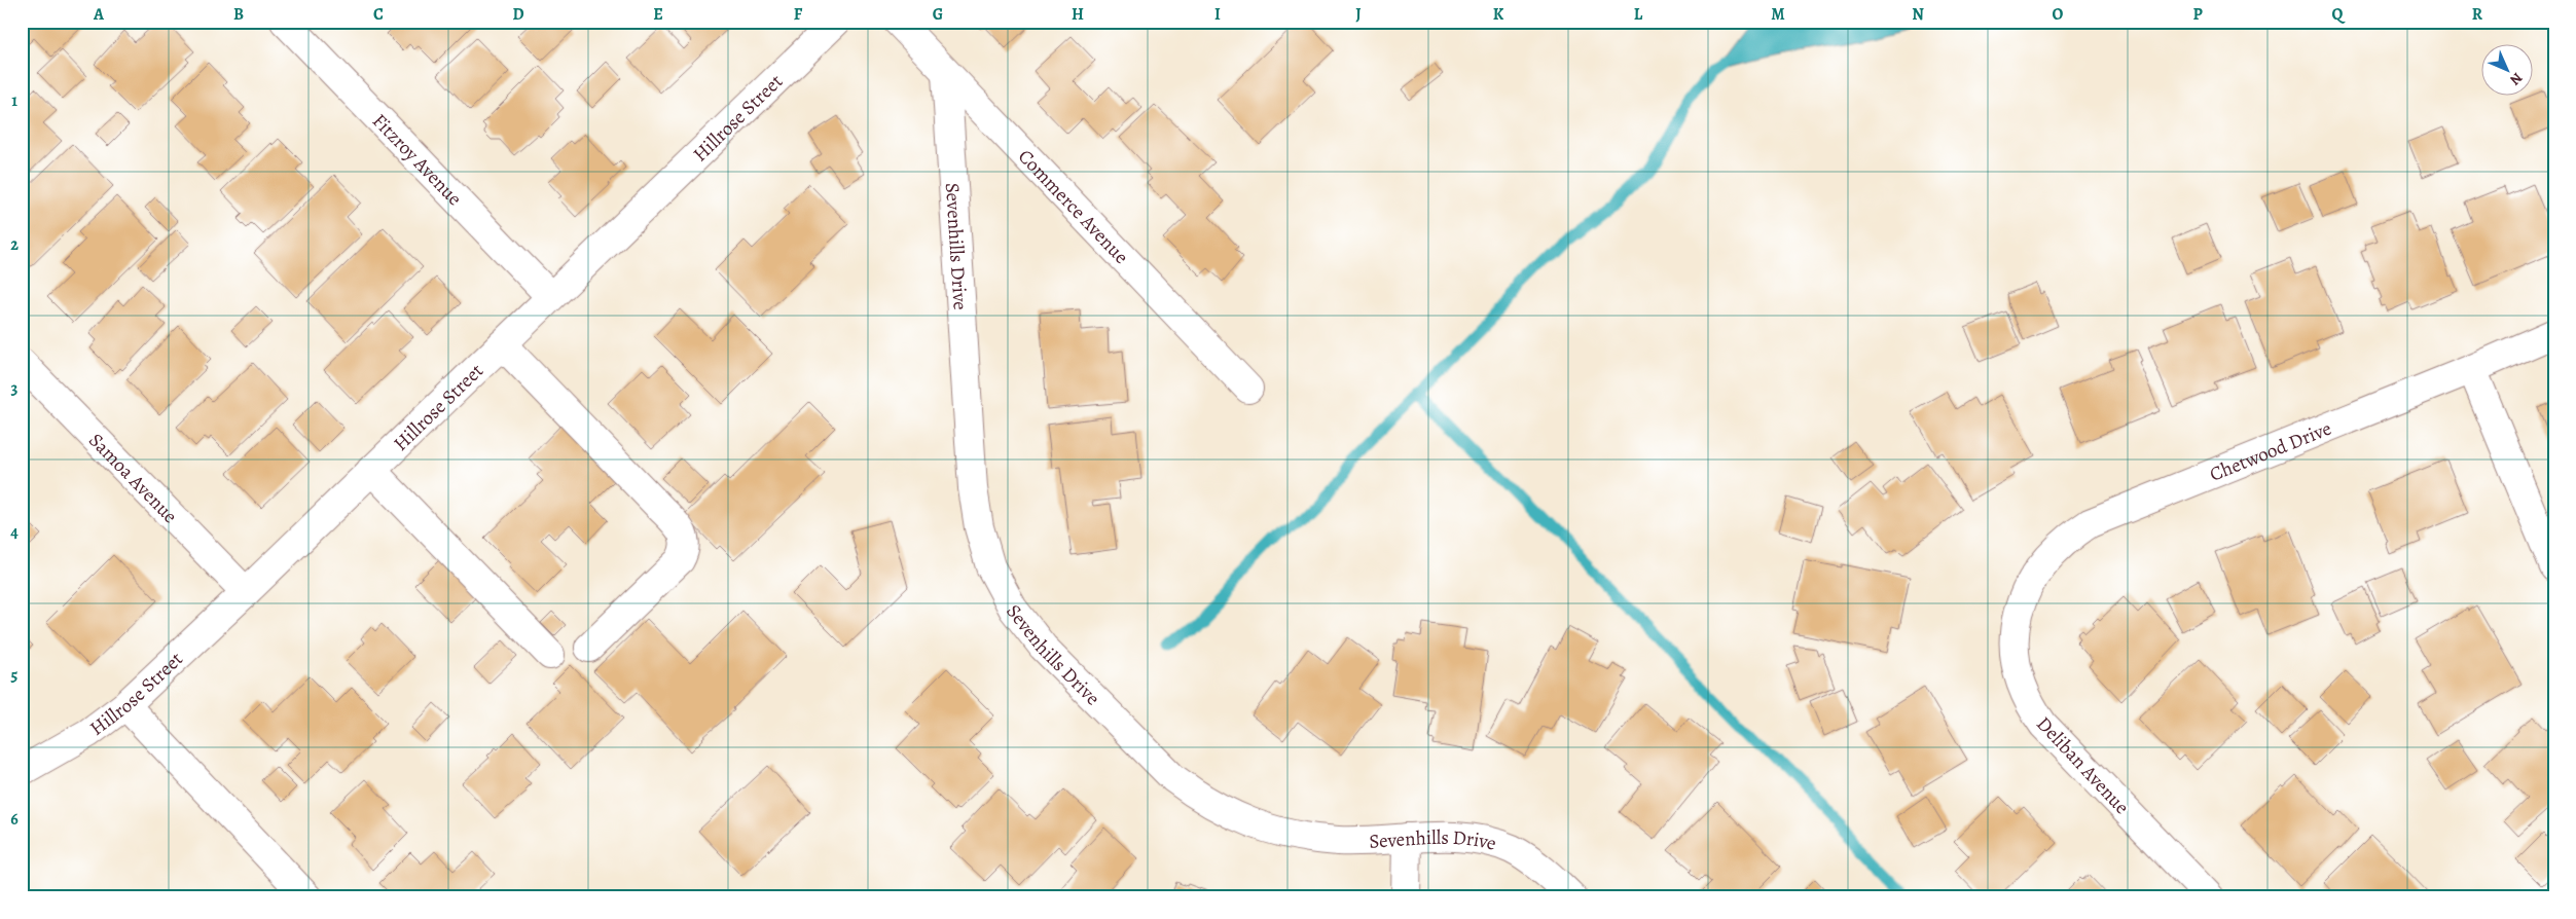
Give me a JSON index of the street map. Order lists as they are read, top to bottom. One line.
{"streets":{"street":["Hillrose Street","Fitzroy Avenue","Commerce Avenue","Sevenhills Drive","Chetwood Drive","Samoa Avenue","Deliban Avenue"]},"crossings":[["Hillrose Street","Fitzroy Avenue"],["Hillrose Street","Samoa Avenue"],["Commerce Avenue","Sevenhills Drive"],["Chetwood Drive","Deliban Avenue"]],"north":"bottom right","grid":{"columns":["A","B","C","D","E","F","G","H","I","J","K","L","M","N","O","P","Q","R"],"rows":["1","2","3","4","5","6"]}}
